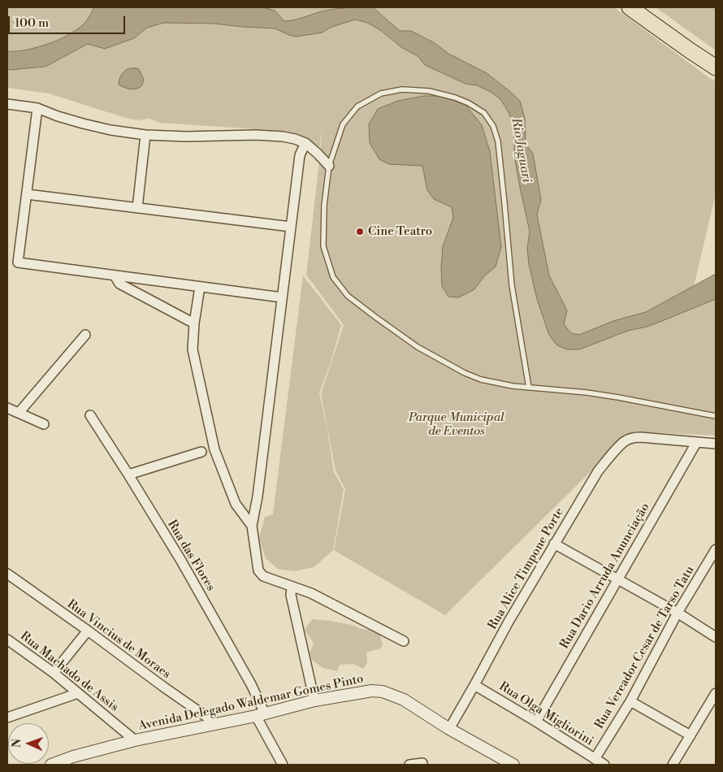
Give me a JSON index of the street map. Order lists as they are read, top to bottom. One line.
{"streets":{"street":["Rua das Flores","Rua Alice Timpone Porte","Rua Dario Arruda Anunciação","Rua Vincius de Moraes","Rua Vereador Cesar de Tarso Tatu","Rua Machado de Assis","Avenida Delegado Waldemar Gomes Pinto","Rua Olga Migliorini"]},"crossings":[["Rua das Flores","Avenida Delegado Waldemar Gomes Pinto"],["Rua Alice Timpone Porte","Rua Dario Arruda Anunciação"],["Rua Alice Timpone Porte","Avenida Delegado Waldemar Gomes Pinto"],["Rua Alice Timpone Porte","Rua Olga Migliorini"],["Rua Dario Arruda Anunciação","Rua Olga Migliorini"],["Rua Vincius de Moraes","Avenida Delegado Waldemar Gomes Pinto"],["Rua Vereador Cesar de Tarso Tatu","Rua Olga Migliorini"],["Rua Machado de Assis","Avenida Delegado Waldemar Gomes Pinto"]],"water":["Rio Jaguari"],"parks":["Parque Municipal de Eventos"],"places":["Cine Teatro"],"scale_bar":"100 m","north":"left"}
